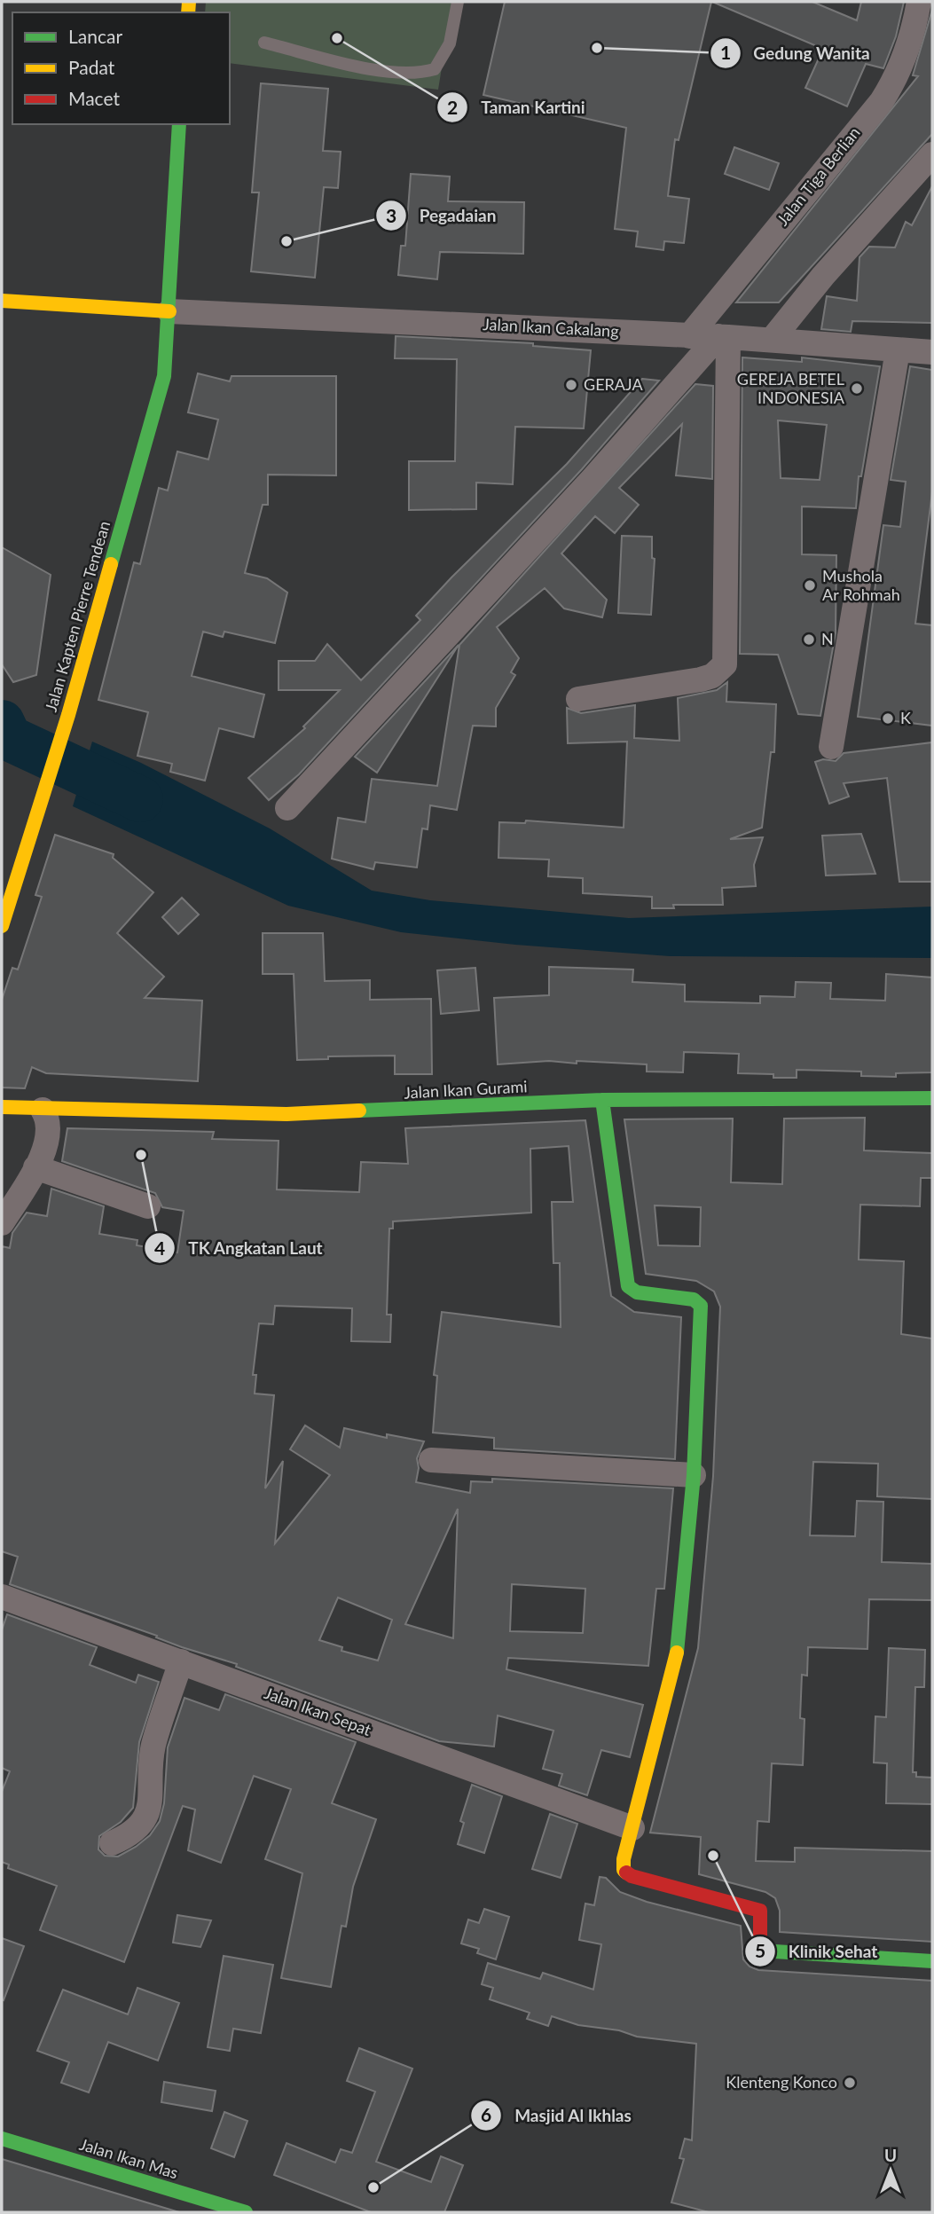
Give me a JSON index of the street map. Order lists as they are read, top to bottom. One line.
{"streets":{"main road":["Jalan Kapten Pierre Tendean","Jalan Ikan Gurami","Jalan Ikan Mas"],"street":["Jalan Tiga Berlian","Jalan Ikan Cakalang","Jalan Ikan Sepat"]},"crossings":[["Jalan Tiga Berlian","Jalan Ikan Cakalang"],["Jalan Ikan Cakalang","Jalan Kapten Pierre Tendean"]],"places":["Taman Kartini","Gedung Wanita","Pegadaian","GERAJA","GEREJA BETEL INDONESIA","Mushola Ar Rohmah","N","K","TK Angkatan Laut","Klinik Sehat","Klenteng Konco","Masjid Al Ikhlas"],"legend":["Lancar","Padat","Macet"],"north":"top"}
